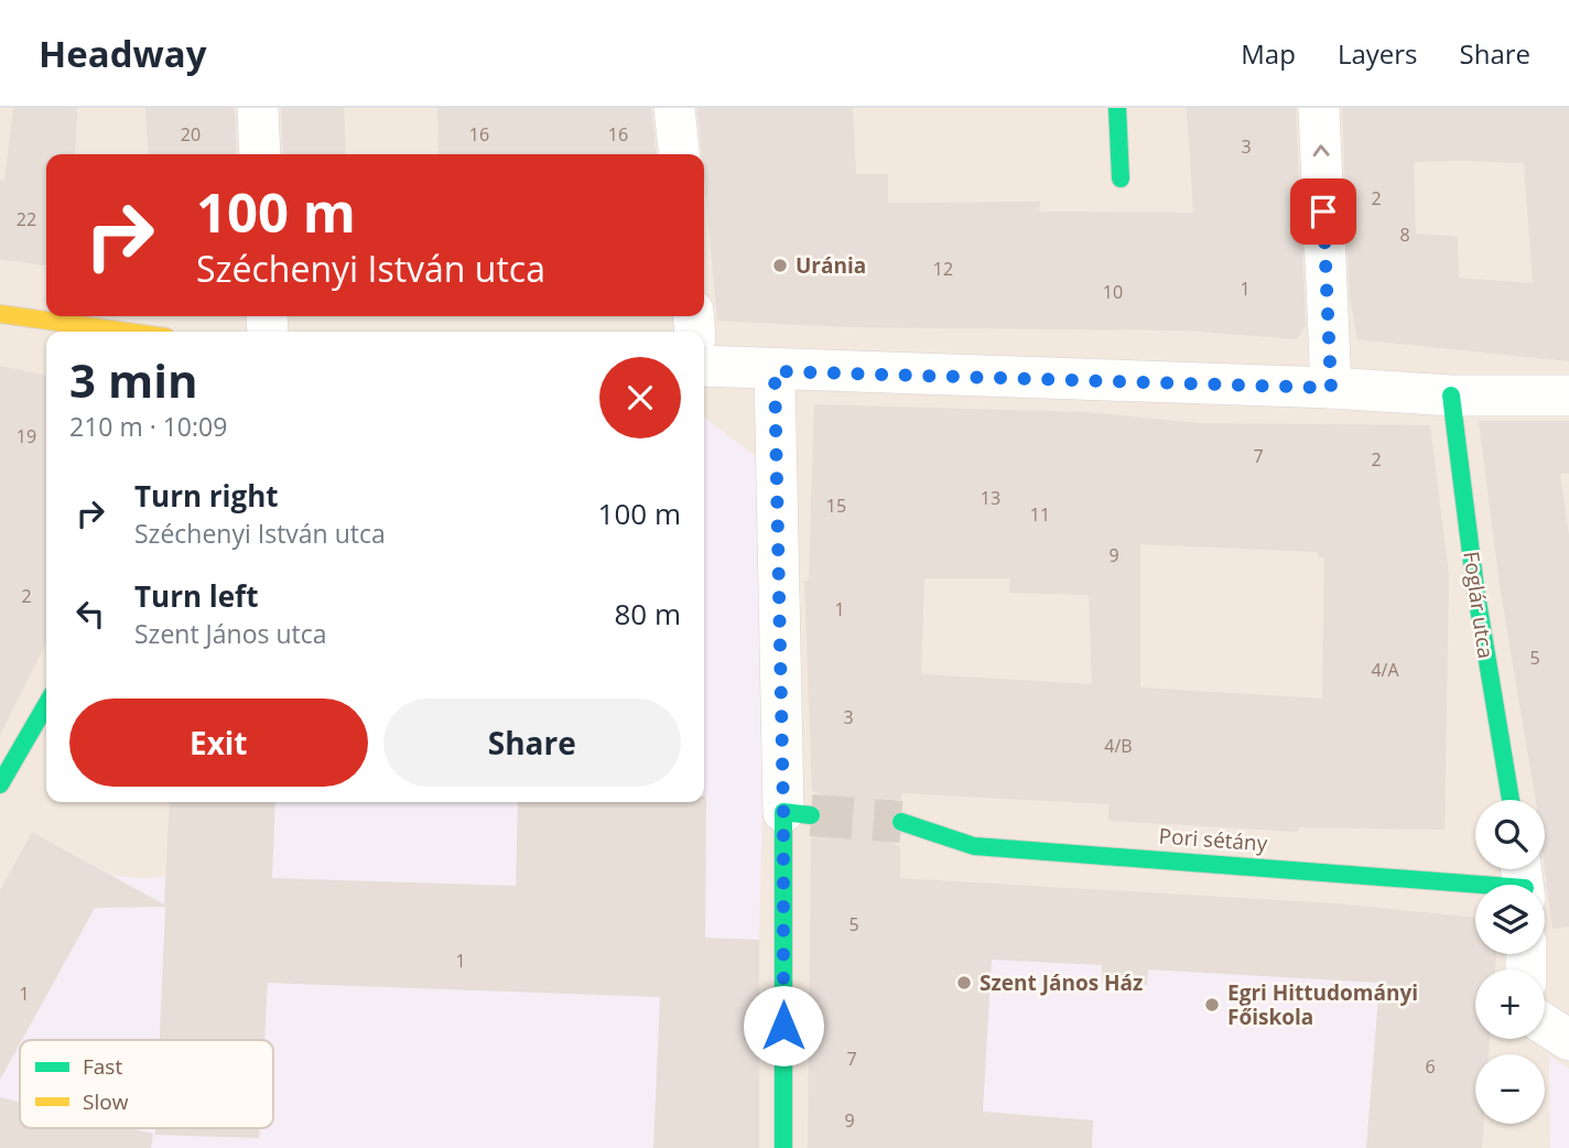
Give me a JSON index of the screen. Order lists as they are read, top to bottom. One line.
{"streets":{"street":["Foglár utca","Pori sétány"]},"places":["Uránia","Szent János Ház","Egri Hittudományi Főiskola"],"house_numbers":["20","16","16","3","2","22","8","12","1","10","19","7","2","13","15","11","9","2","1","5","4/A","3","4/B","5","1","1","7","6","9"],"legend":["Fast","Slow"],"page":{"header":"Headway","nav":["Map","Layers","Share"],"turn":["100 m","Széchenyi István utca"],"heading":["3 min","210 m · 10:09"],"list":[{"name":"Turn right","note":"Széchenyi István utca","value":"100 m"},{"name":"Turn left","note":"Szent János utca","value":"80 m"}],"buttons":["Exit","Share"],"map_buttons":["+","−"]}}
